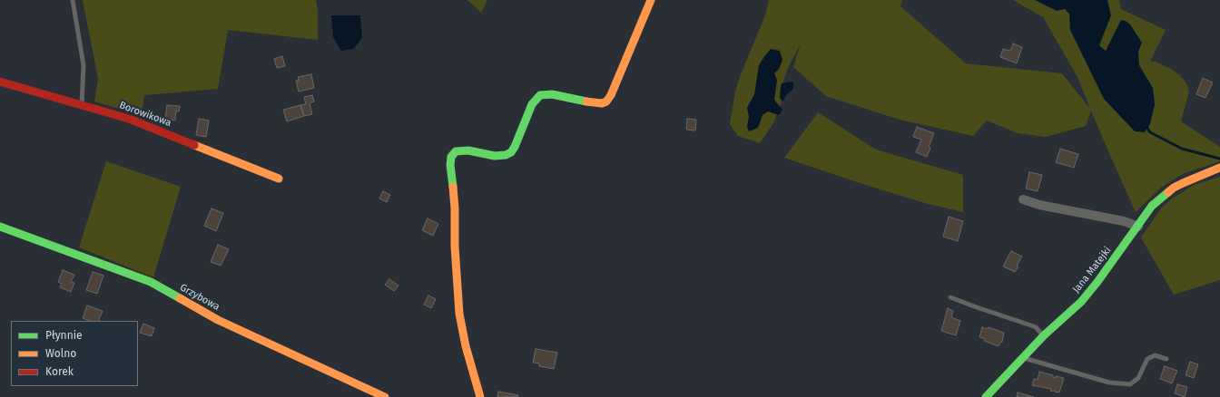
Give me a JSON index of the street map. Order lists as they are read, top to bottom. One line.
{"streets":{"street":["Borowikowa","Jana Matejki","Grzybowa"]},"legend":["Płynnie","Wolno","Korek"]}
